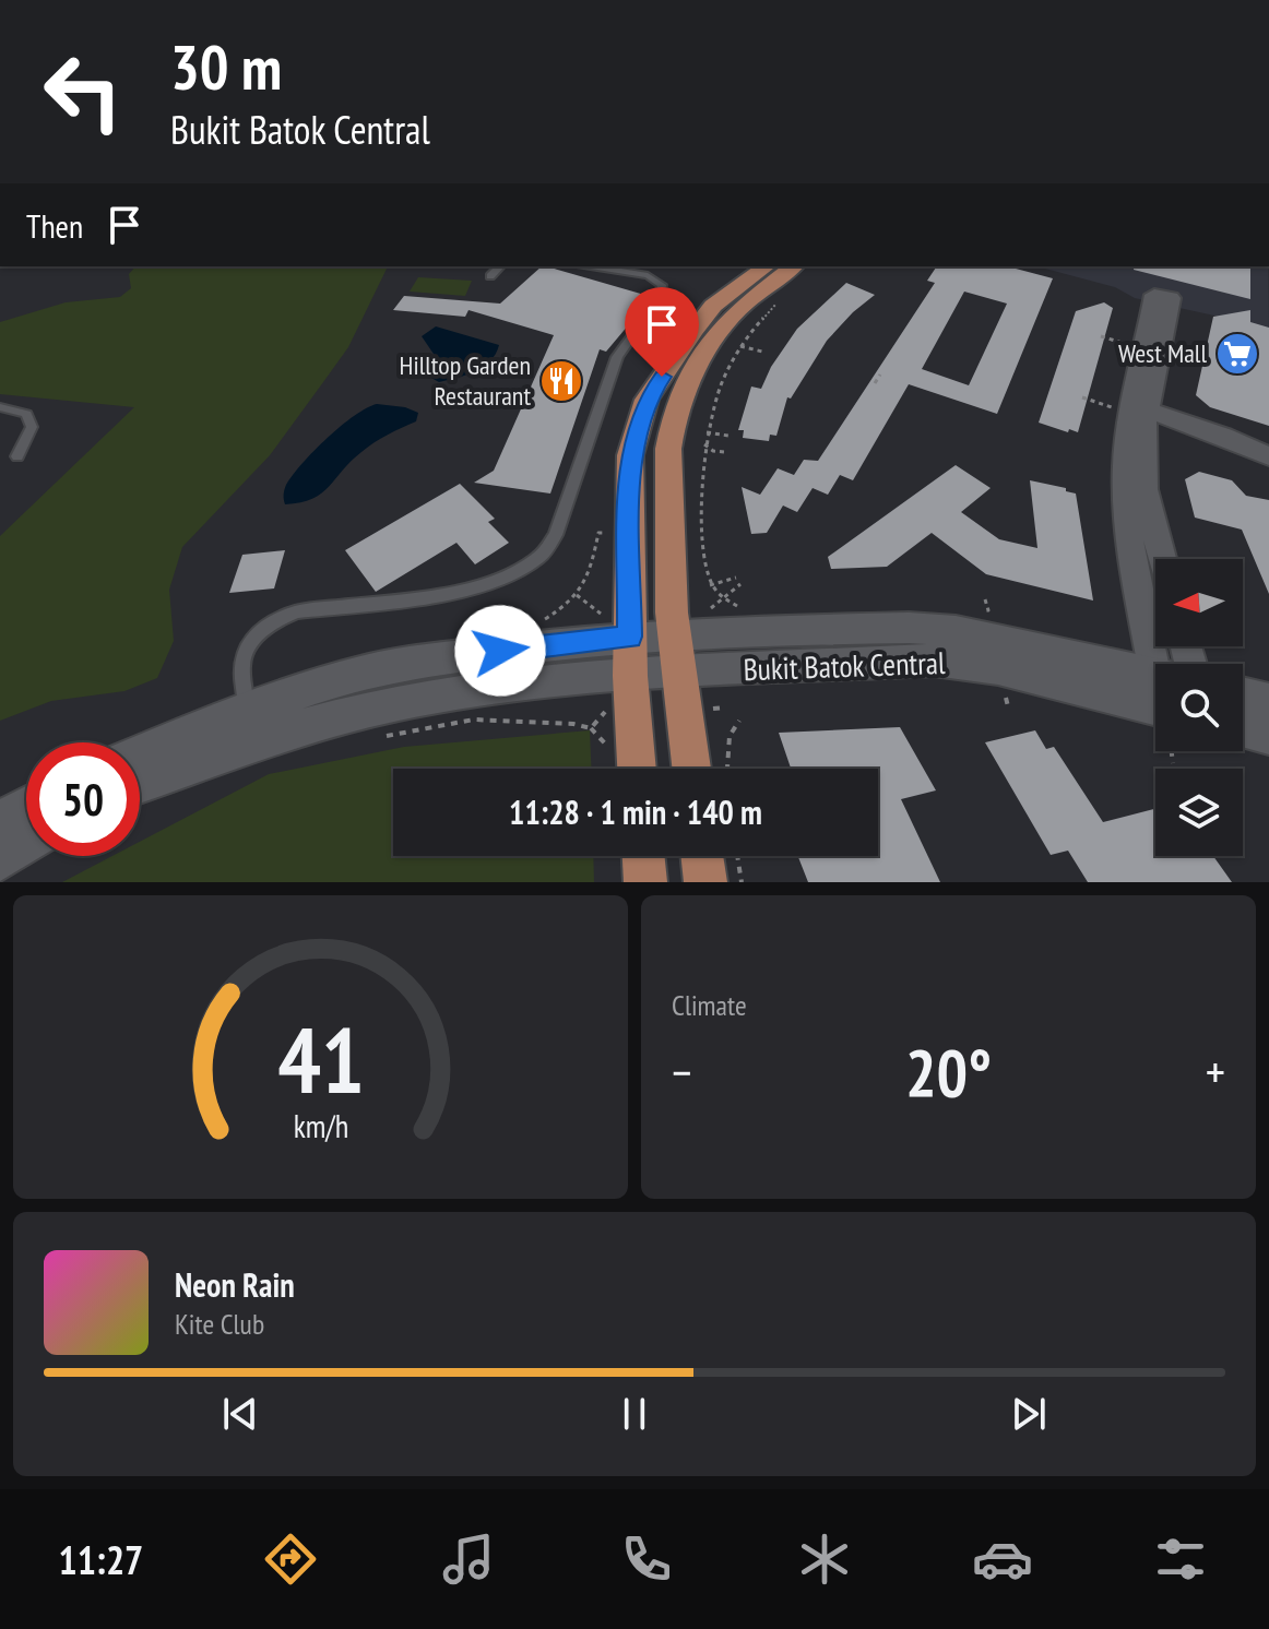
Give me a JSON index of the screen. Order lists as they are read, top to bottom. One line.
{"streets":{"main road":["Bukit Batok Central"]},"places":{"supermarket":["West Mall"],"restaurant":["Hilltop Garden Restaurant"]},"north":"left","page":{"turn":["30 m","Bukit Batok Central"],"then":"Then","limit":"50","trip":"11:28 · 1 min · 140 m","tile":"Climate","heat":["−","20°","+"],"song":["Neon Rain","Kite Club"],"tabs":"11:27","gauge":["41","km/h"]}}
